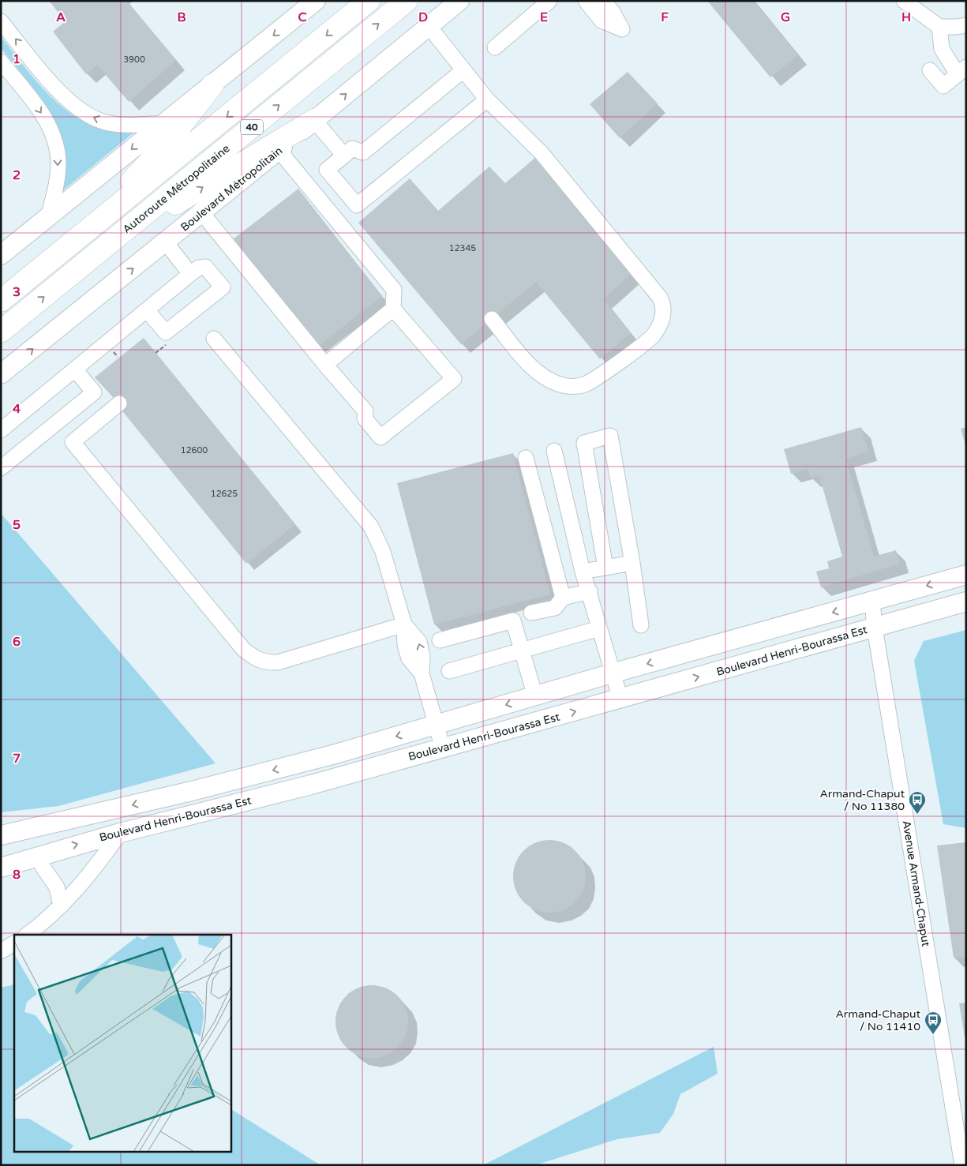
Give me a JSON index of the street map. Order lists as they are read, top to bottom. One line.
{"streets":{"highway":["40","Autoroute Métropolitaine"],"main road":["Boulevard Métropolitain","Boulevard Henri-Bourassa Est"],"street":["Avenue Armand-Chaput"]},"crossings":[["Boulevard Henri-Bourassa Est","Avenue Armand-Chaput"]],"places":{"bus stop":["Armand-Chaput / No 11380","Armand-Chaput / No 11410"]},"house_numbers":["3900","12345","12600","12625"],"grid":{"columns":["A","B","C","D","E","F","G","H"],"rows":["1","2","3","4","5","6","7","8"]}}
